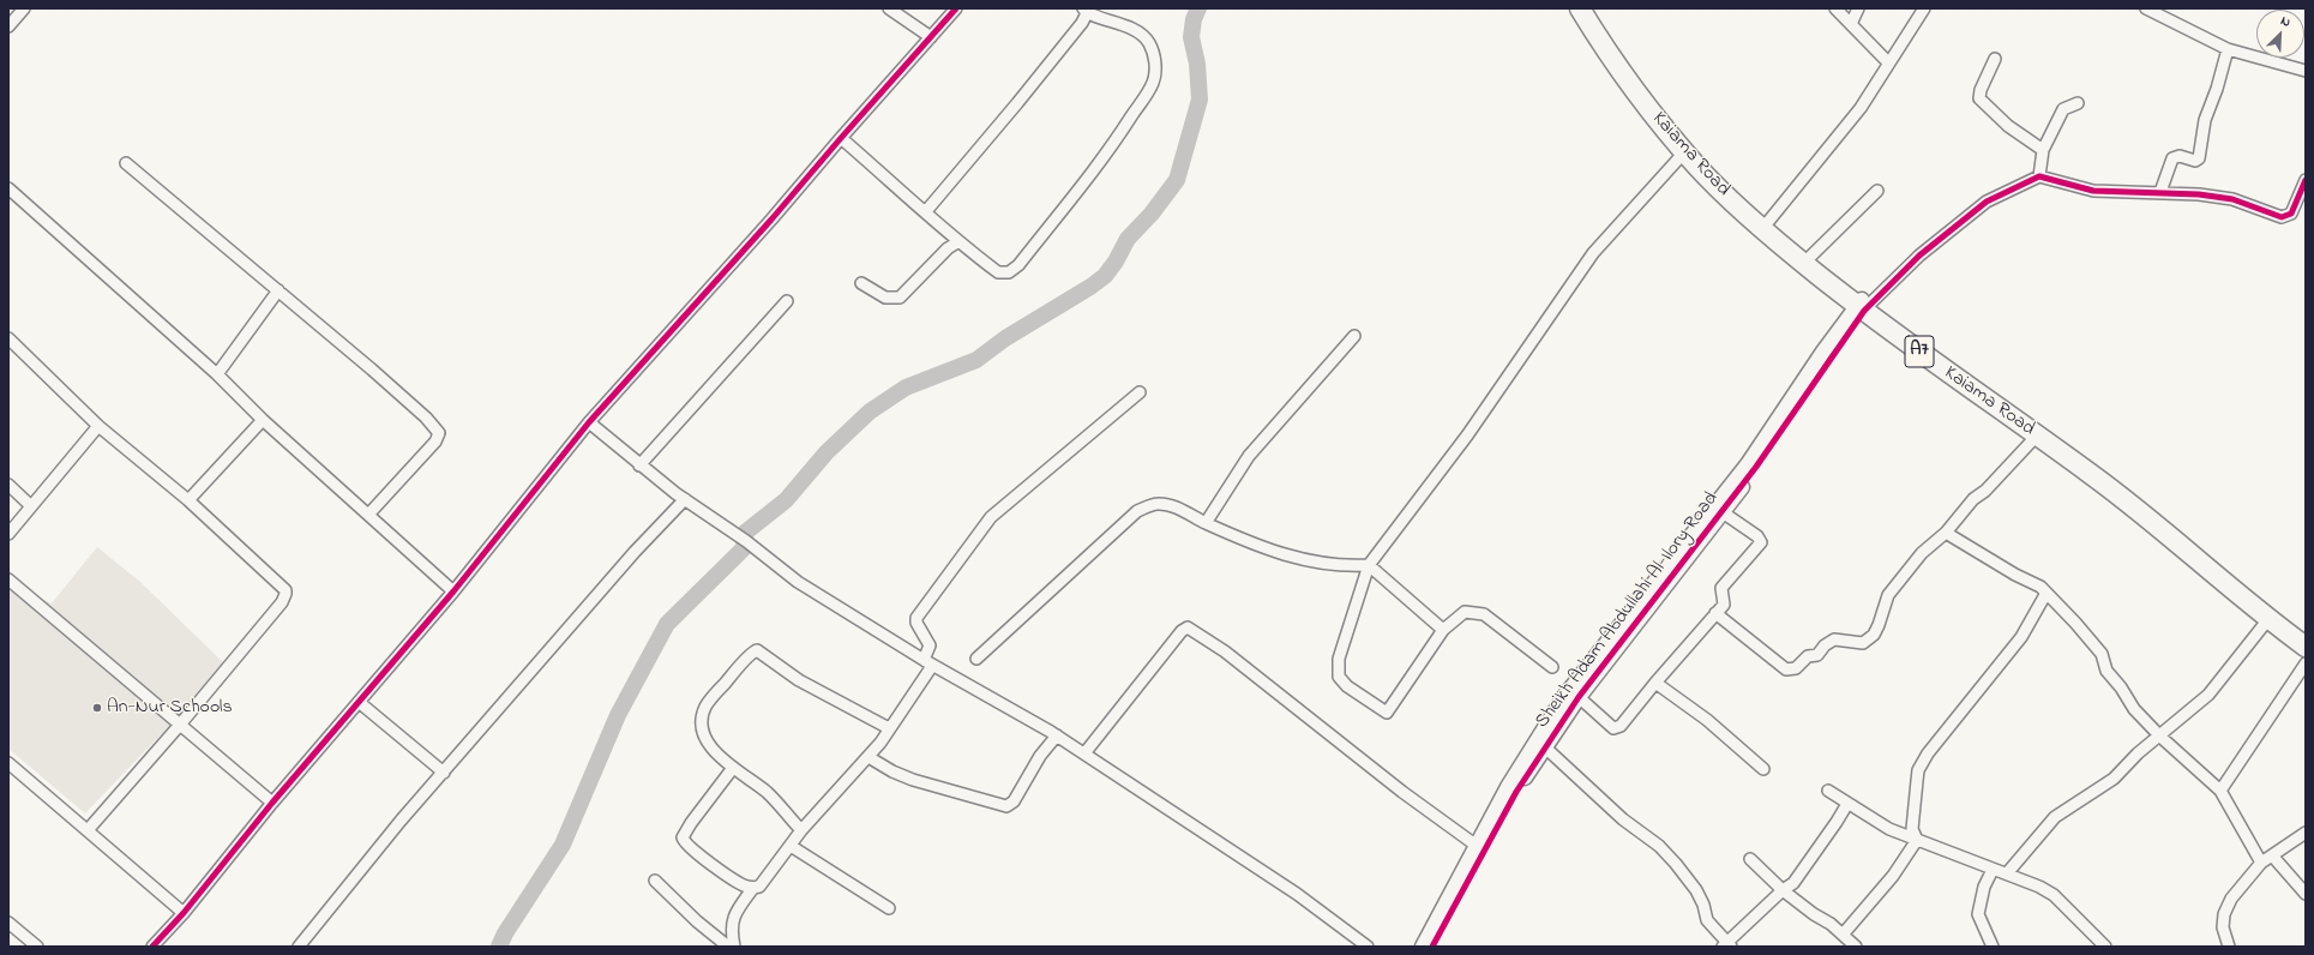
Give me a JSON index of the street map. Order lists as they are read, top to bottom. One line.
{"streets":{"highway":["Kaiama Road","A7"],"street":["Sheikh Adam Abdullahi Al-Ilory Road"]},"crossings":[["Kaiama Road","Sheikh Adam Abdullahi Al-Ilory Road"]],"places":["An-Nur Schools"],"north":"top right"}
